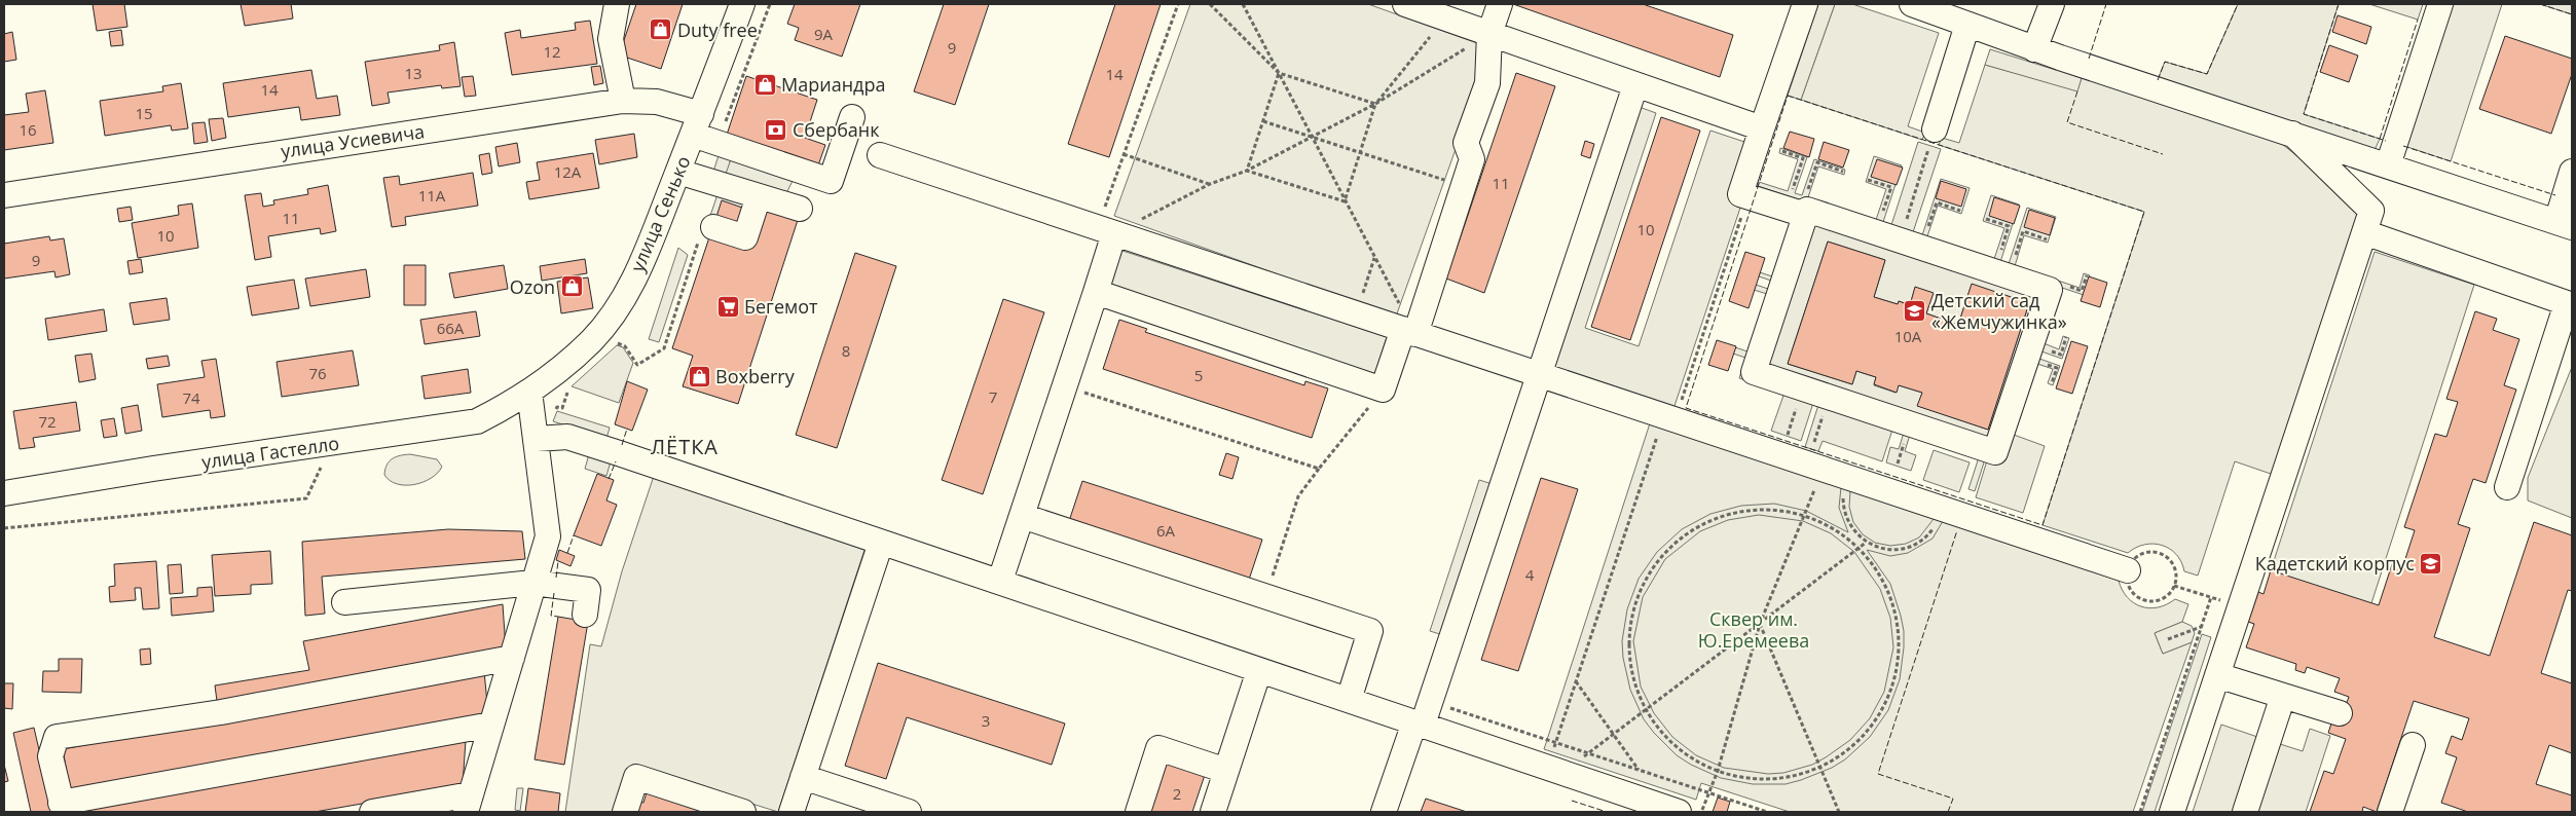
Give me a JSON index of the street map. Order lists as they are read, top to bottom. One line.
{"streets":{"street":["улица Усиевича","улица Сенько","улица Гастелло"]},"crossings":[["улица Усиевича","улица Сенько"],["улица Сенько","улица Гастелло"]],"districts":["ЛЁТКА"],"parks":["Сквер им. Ю.Еремеева"],"places":{"shop":["Duty free","Мариандра","Ozon","Boxberry"],"bank":["Сбербанк"],"supermarket":["Бегемот"],"school or university":["Детский сад «Жемчужинка»","Кадетский корпус"]},"house_numbers":["9А","9","12","13","14","14","15","16","12А","11","11А","11","10","10","9","66А","10А","8","76","5","7","74","72","6А","4","3","2"]}
